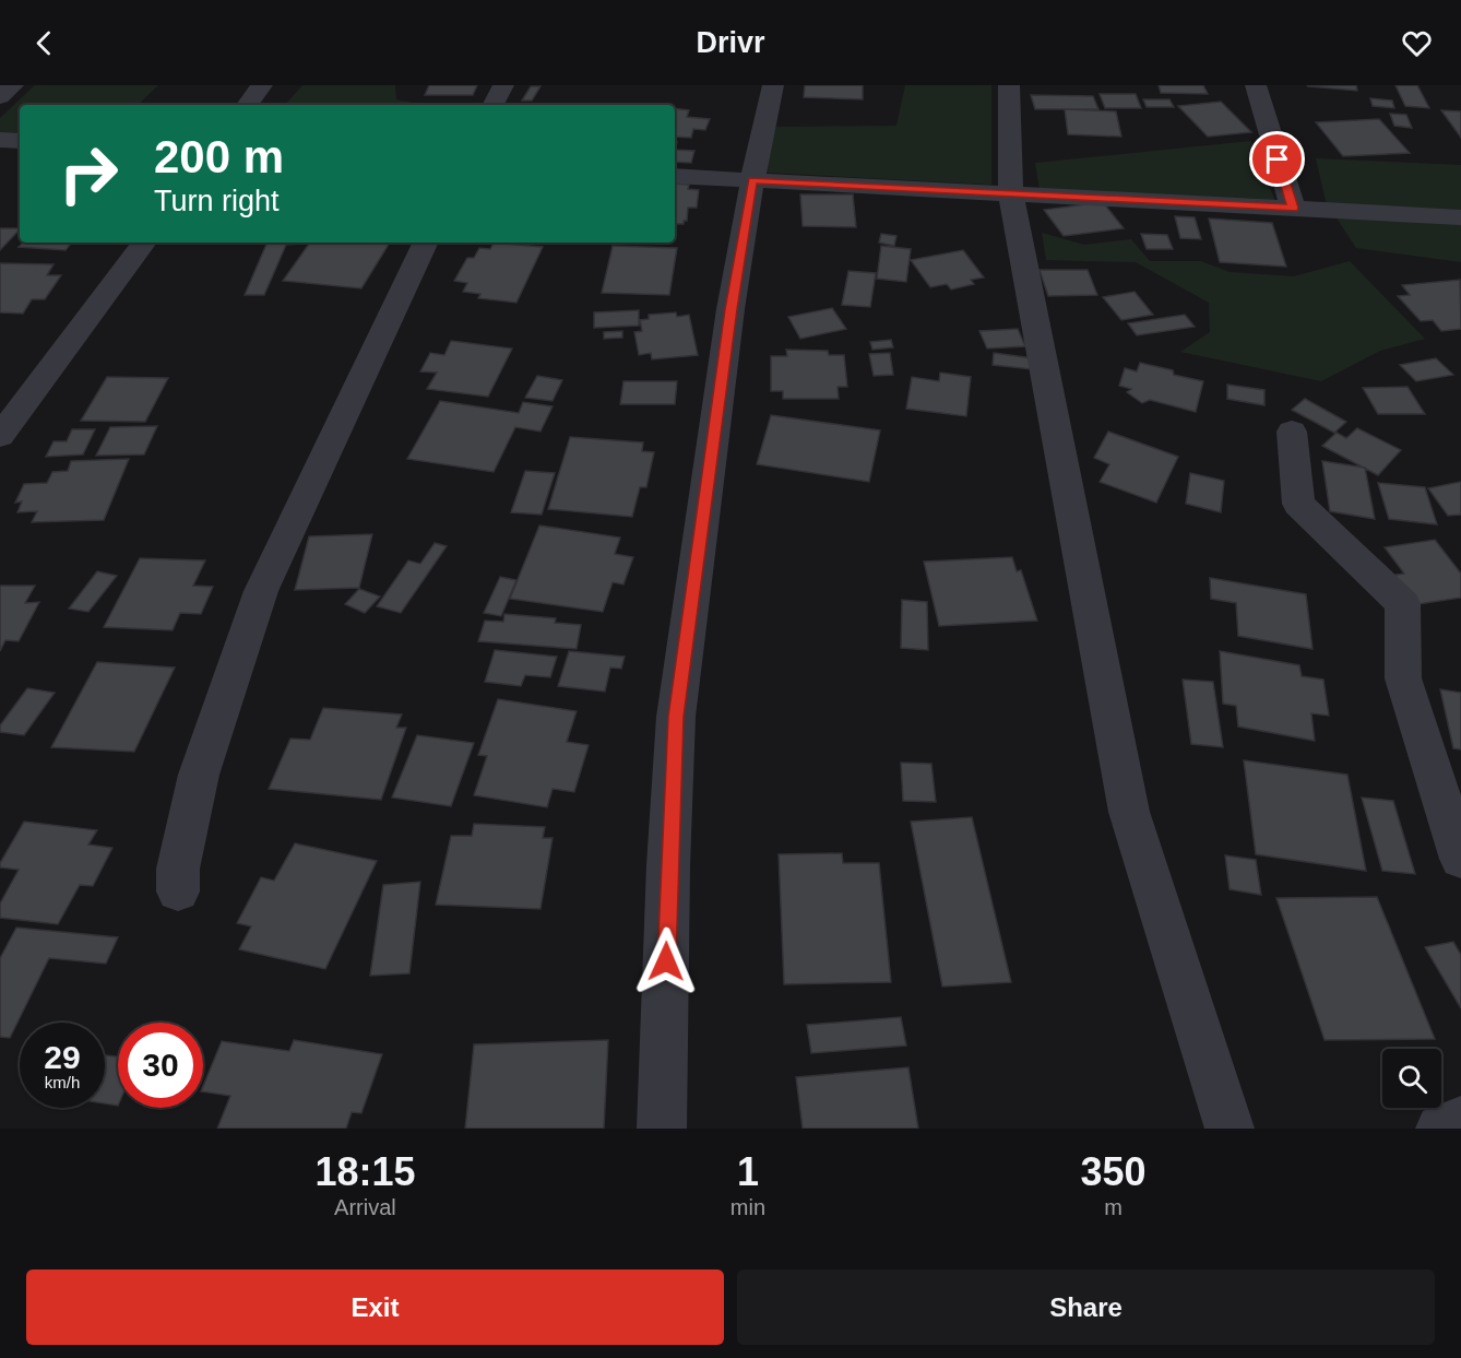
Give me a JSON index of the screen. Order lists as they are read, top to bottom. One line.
{"page":{"header":"Drivr","turn":["200 m","Turn right"],"speed":"29 km/h","limit":"30","eta":["18:15","Arrival","1","min","350","m"],"buttons":["Exit","Share"]}}
